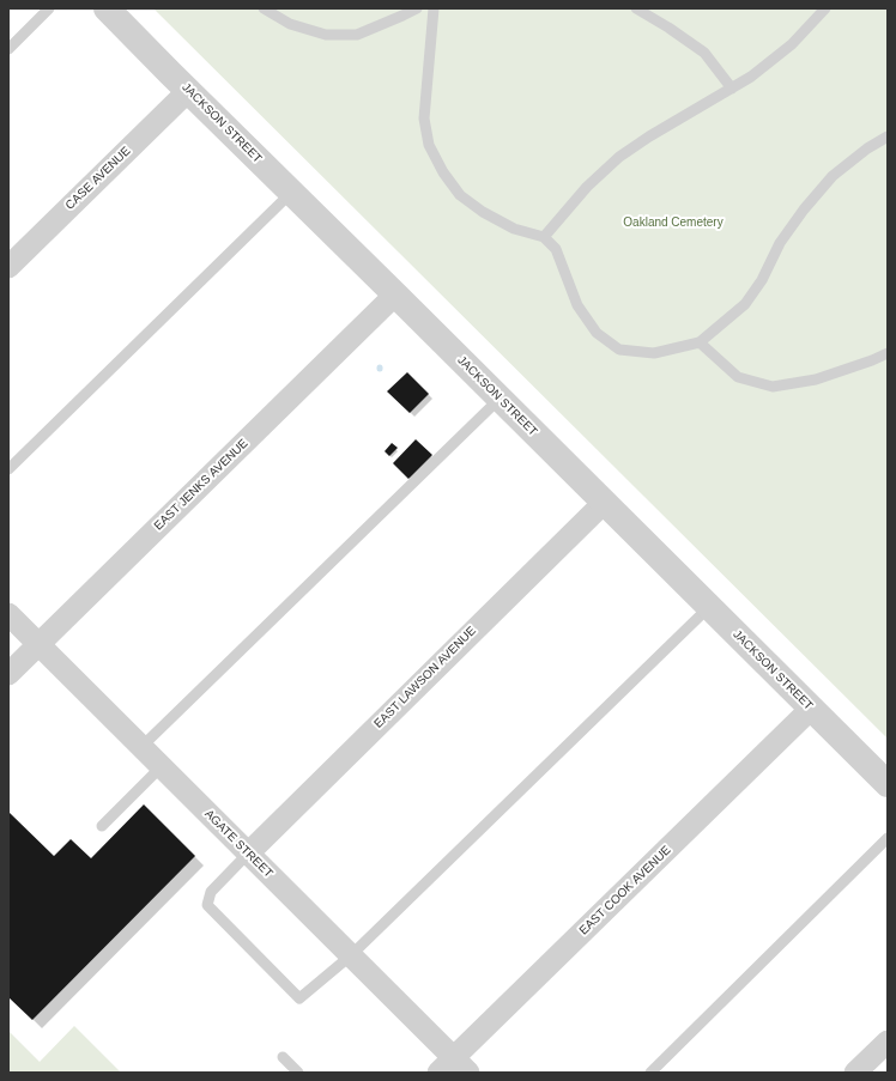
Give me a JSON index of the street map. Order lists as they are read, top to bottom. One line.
{"streets":{"street":["JACKSON STREET","CASE AVENUE","EAST JENKS AVENUE","EAST LAWSON AVENUE","AGATE STREET","EAST COOK AVENUE"]},"crossings":[["JACKSON STREET","CASE AVENUE"],["JACKSON STREET","EAST JENKS AVENUE"],["JACKSON STREET","EAST LAWSON AVENUE"],["JACKSON STREET","EAST COOK AVENUE"],["EAST JENKS AVENUE","AGATE STREET"],["EAST LAWSON AVENUE","AGATE STREET"],["AGATE STREET","EAST COOK AVENUE"]],"parks":["Oakland Cemetery"]}
